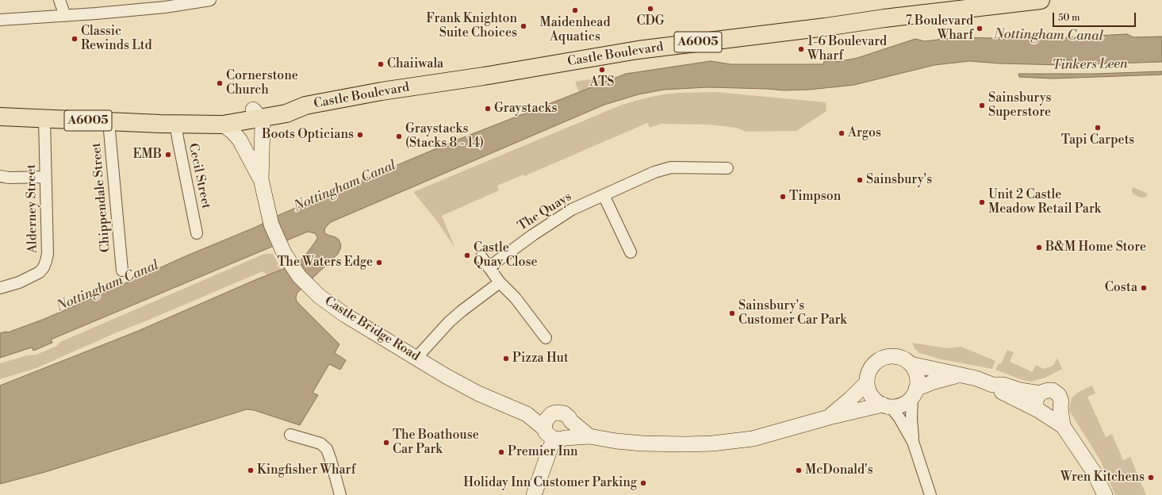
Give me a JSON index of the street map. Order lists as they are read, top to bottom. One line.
{"streets":{"main road":["A6005","Castle Boulevard"],"street":["Cecil Street","Chippendale Street","Alderney Street","The Quays","Castle Bridge Road"]},"crossings":[["Castle Boulevard","Cecil Street"],["Castle Boulevard","Chippendale Street"],["Castle Boulevard","Alderney Street"],["Castle Boulevard","Castle Bridge Road"]],"water":["Nottingham Canal","Tinkers Leen"],"places":["CDG","Maidenhead Aquatics","Frank Knighton Suite Choices","7 Boulevard Wharf","Classic Rewinds Ltd","1-6 Boulevard Wharf","Chaiiwala","ATS","Cornerstone Church","Sainsburys Superstore","Graystacks","Tapi Carpets","Argos","Boots Opticians","Graystacks (Stacks 8 - 14)","EMB","Sainsbury's","Timpson","Unit 2 Castle Meadow Retail Park","B&M Home Store","Castle Quay Close","The Waters Edge","Costa","Sainsbury's Customer Car Park","Pizza Hut","The Boathouse Car Park","Premier Inn","Kingfisher Wharf","McDonald's","Wren Kitchens","Holiday Inn Customer Parking"],"scale_bar":"50 m"}
